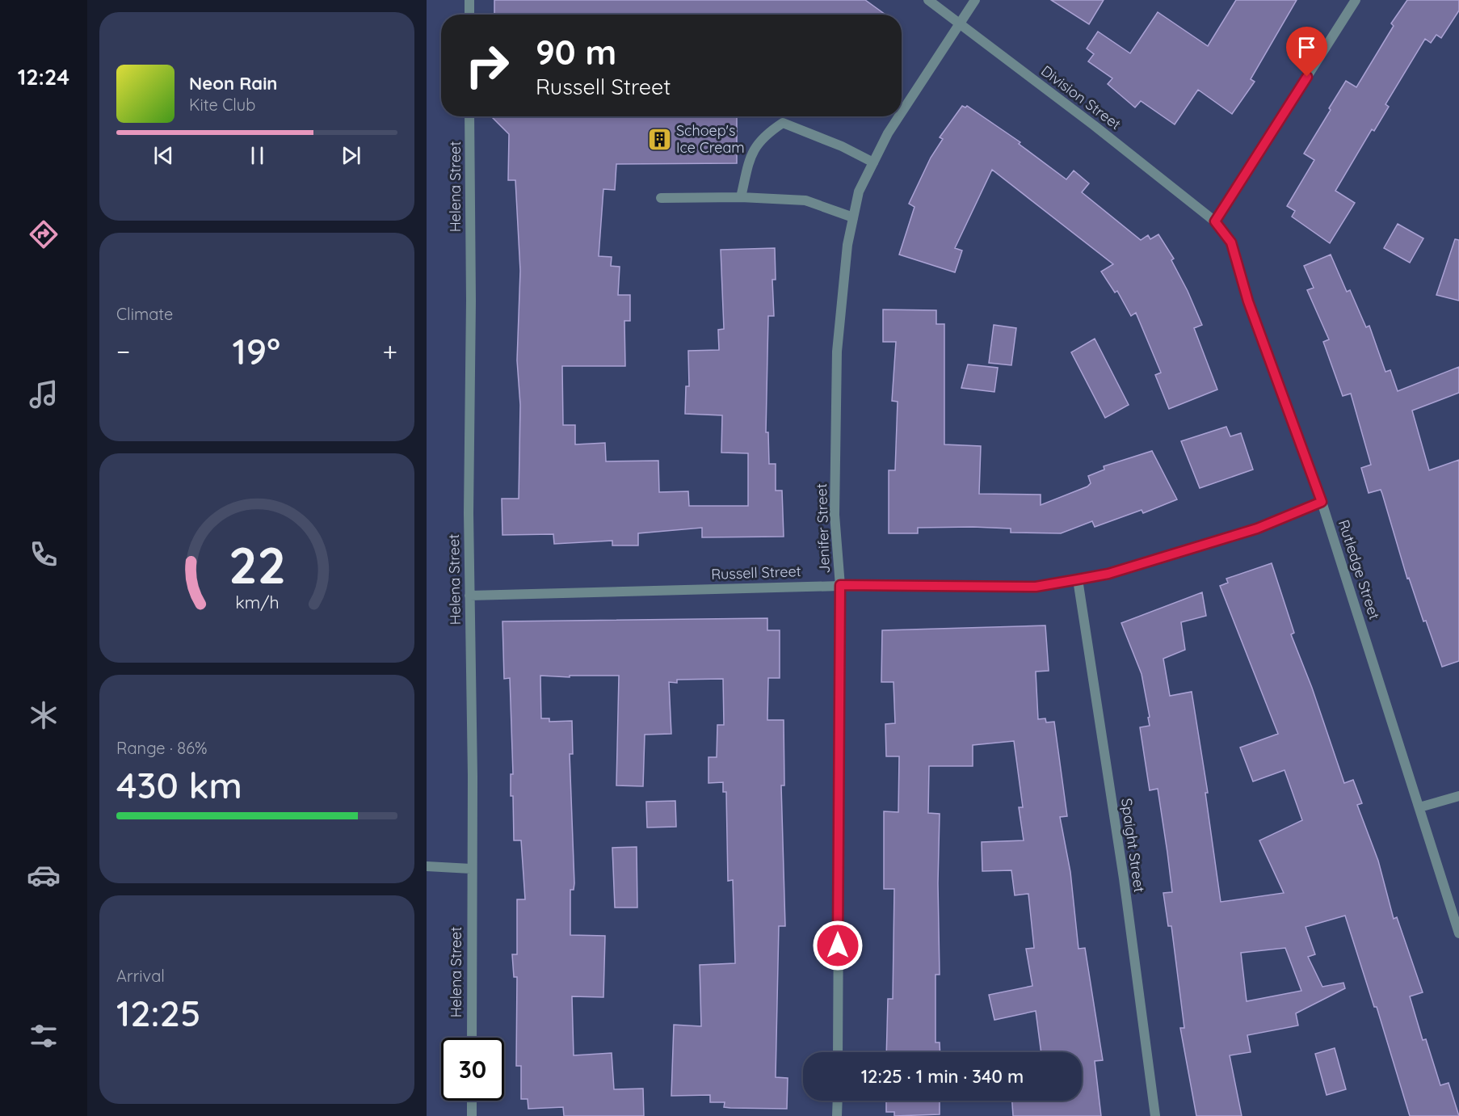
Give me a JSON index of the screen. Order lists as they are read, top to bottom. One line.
{"streets":{"street":["Division Street","Helena Street","Jenifer Street","Rutledge Street","Russell Street","Spaight Street"]},"crossings":[["Division Street","Jenifer Street"],["Division Street","Rutledge Street"],["Helena Street","Russell Street"],["Jenifer Street","Russell Street"],["Rutledge Street","Russell Street"],["Russell Street","Spaight Street"]],"places":{"building":["Schoep's Ice Cream"]},"page":{"tabs":"12:24","turn":["90 m","Russell Street"],"song":["Neon Rain","Kite Club"],"tile":["Climate",["Range · 86%","430 km"],["Arrival","12:25"]],"heat":["−","19°","+"],"limit":"30","trip":"12:25 · 1 min · 340 m","gauge":["22","km/h"]}}
